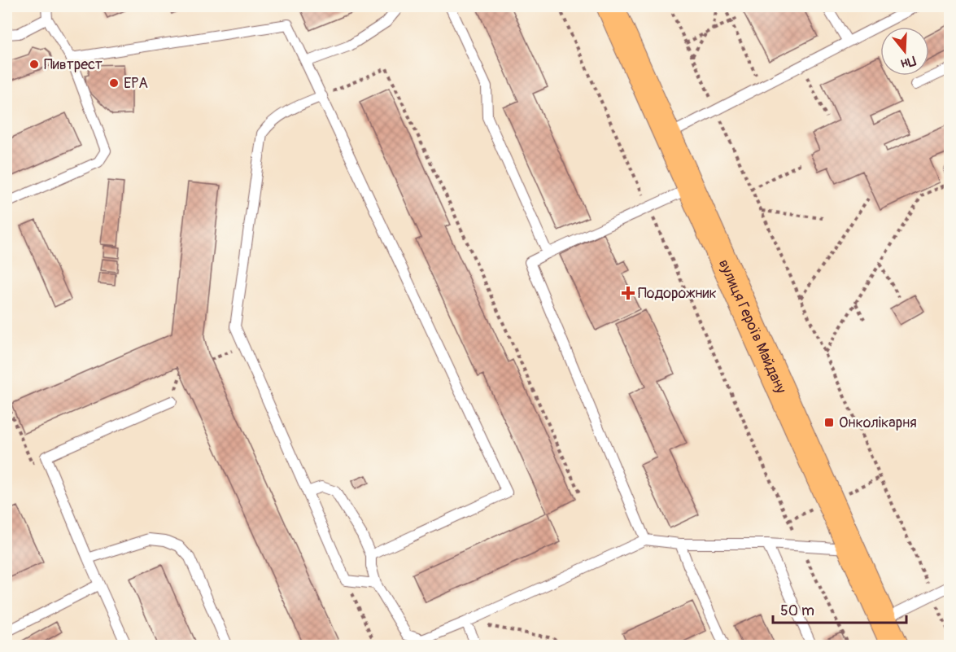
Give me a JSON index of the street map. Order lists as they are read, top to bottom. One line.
{"streets":{"main road":["вулиця Героїв Майдану"]},"places":{"other":["Пивтрест","ЕРА"],"health":["Подорожник"],"transit":["Онколікарня"]},"scale_bar":"50 m","north":"bottom"}
